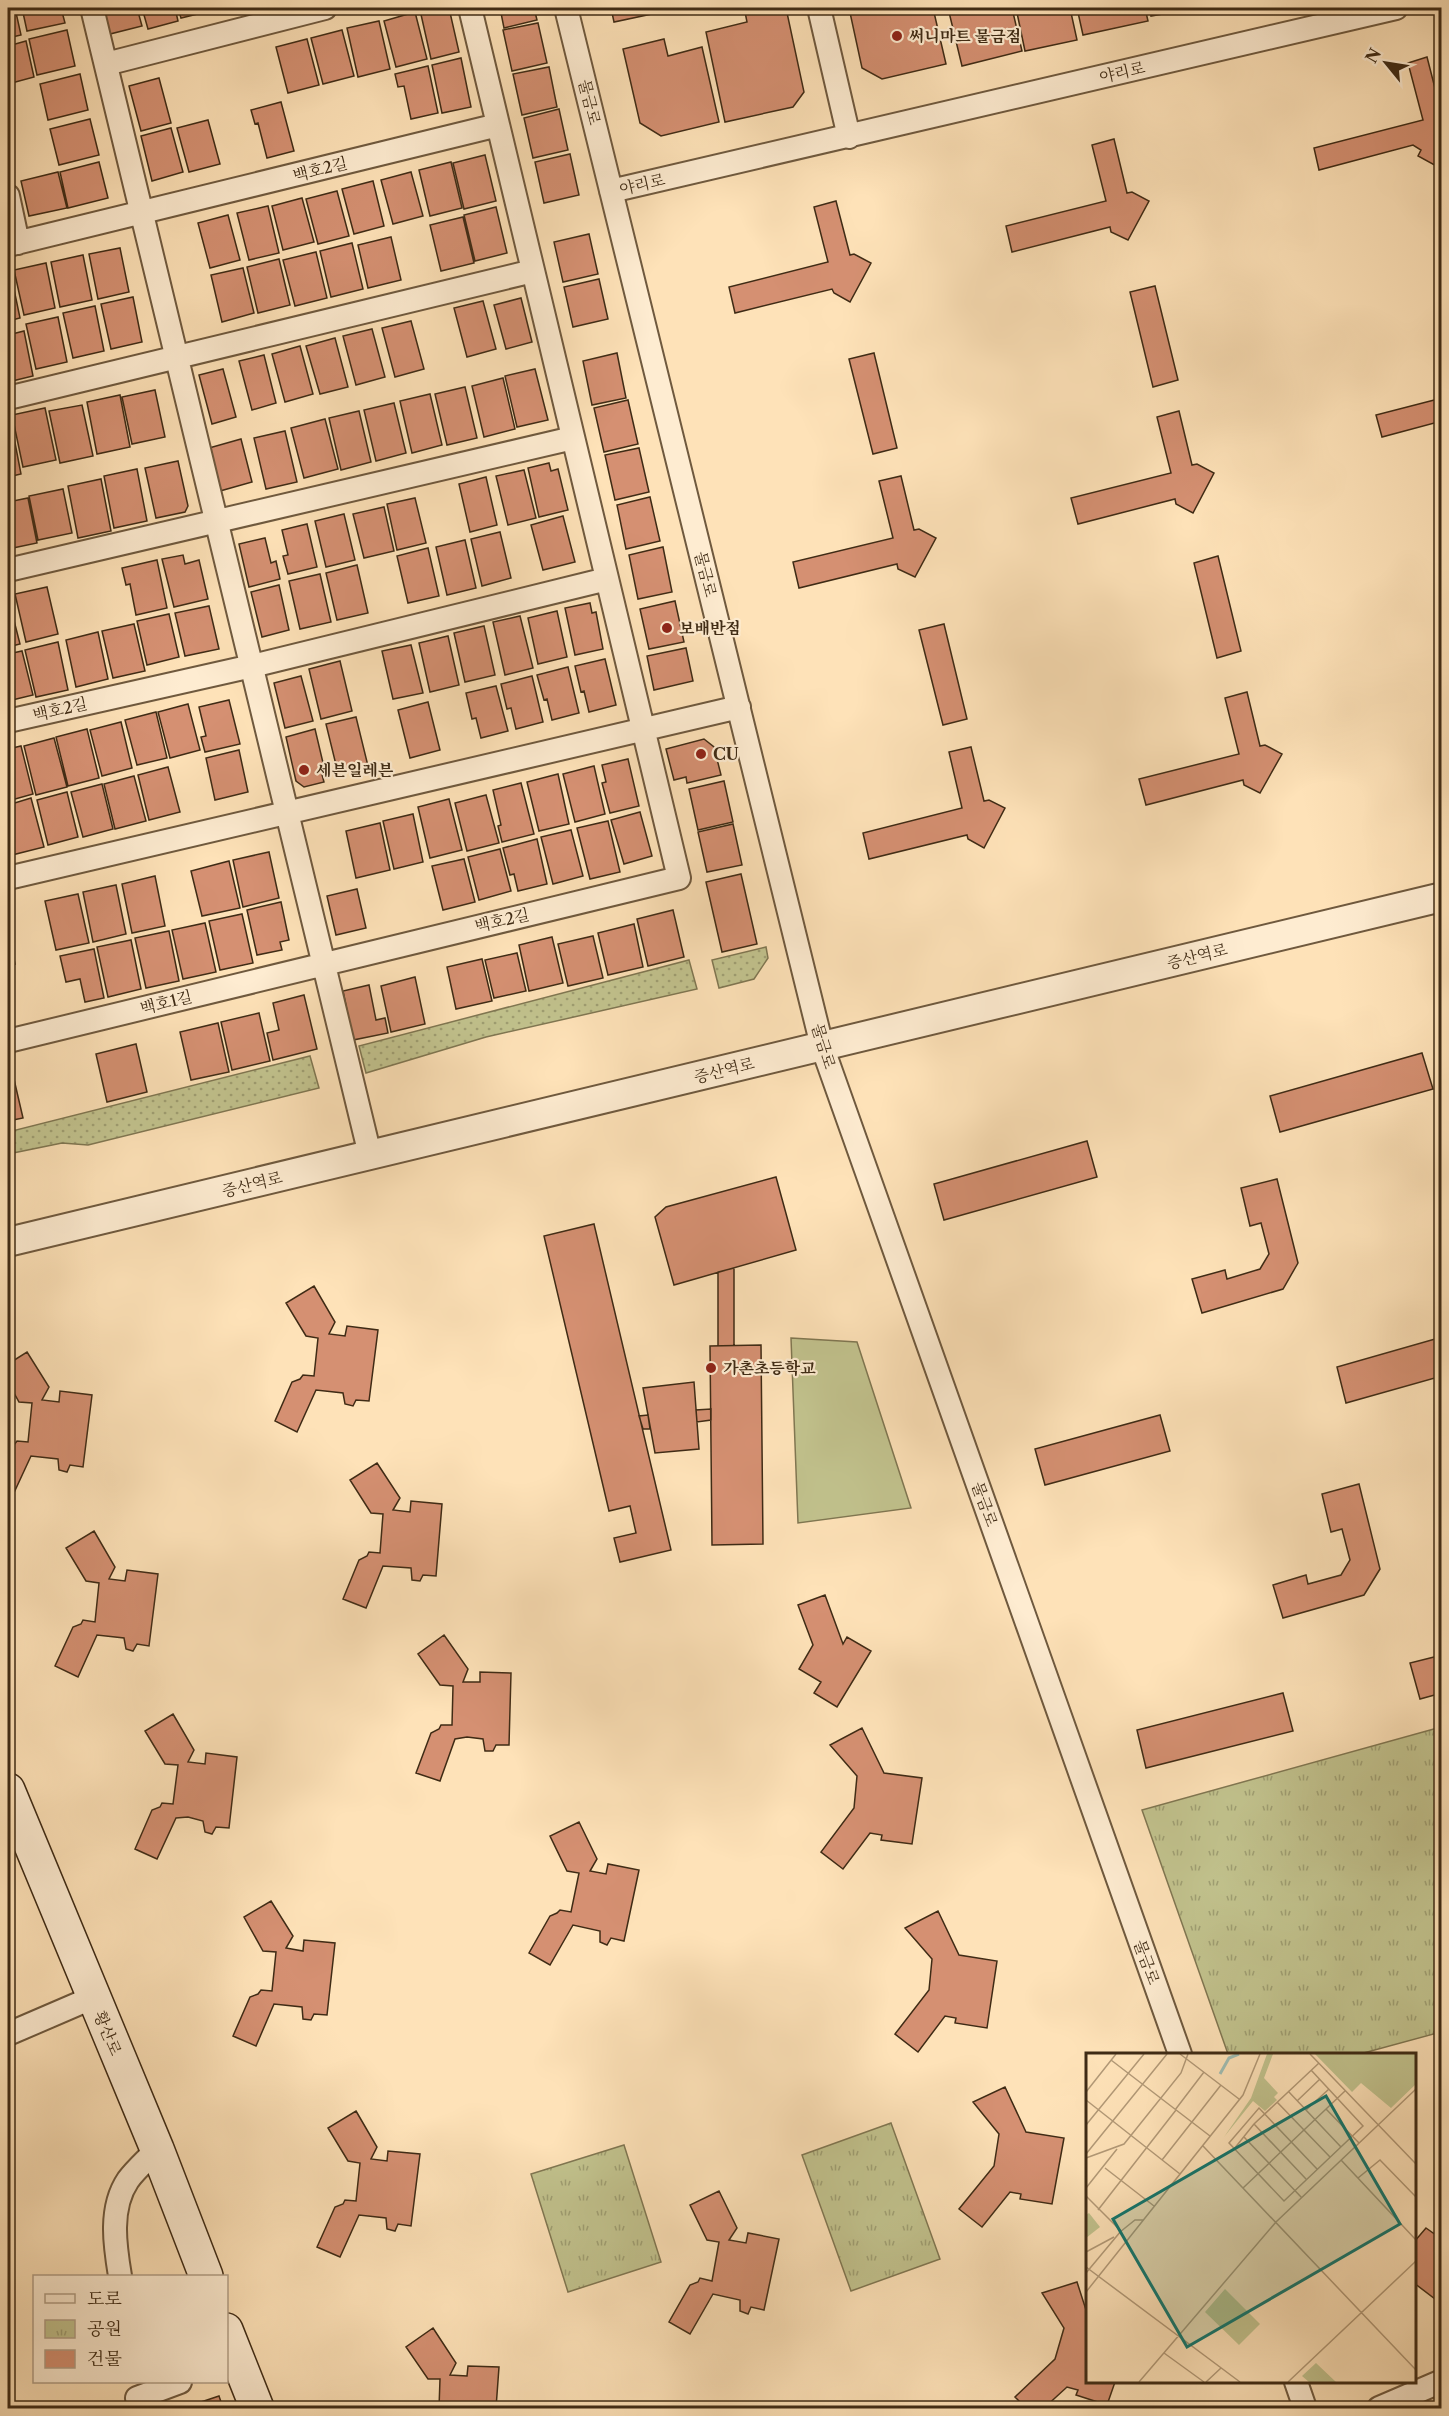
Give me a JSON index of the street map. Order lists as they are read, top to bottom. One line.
{"streets":{"main road":["황산로"],"street":["야리로","물금로","백호2길","증산역로","백호1길"]},"crossings":[["야리로","물금로"],["물금로","증산역로"],["백호2길","백호1길"]],"places":["써니마트 물금점","보배반점","CU","세븐일레븐","가촌초등학교"],"legend":["도로","공원","건물"],"north":"top left"}
